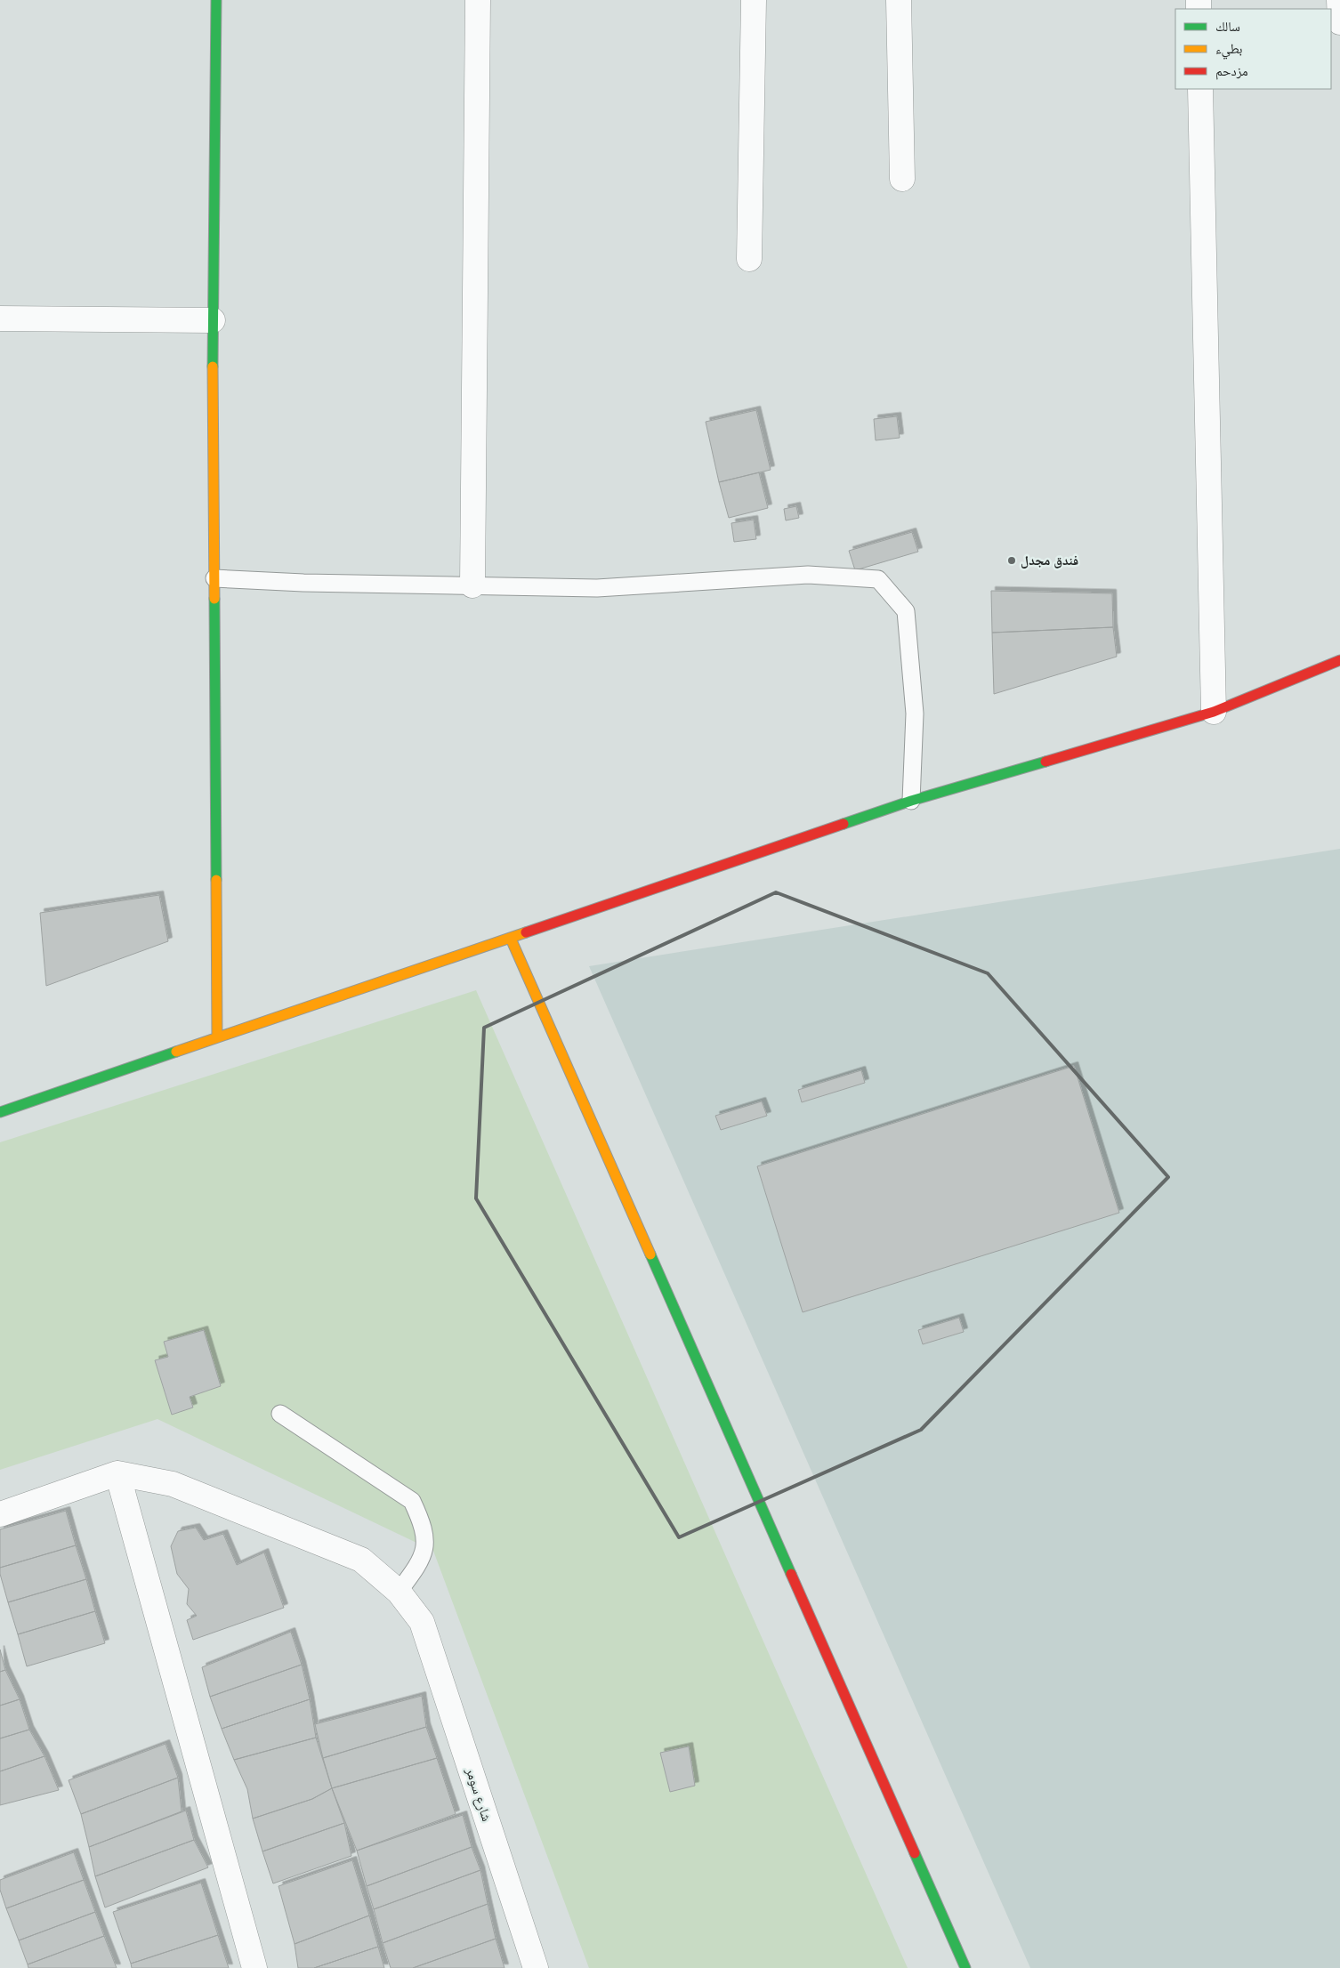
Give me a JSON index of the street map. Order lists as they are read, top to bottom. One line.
{"streets":{"street":["شارع سومر"]},"places":["فندق مجدل"],"legend":["سالك","بطيء","مزدحم"]}
